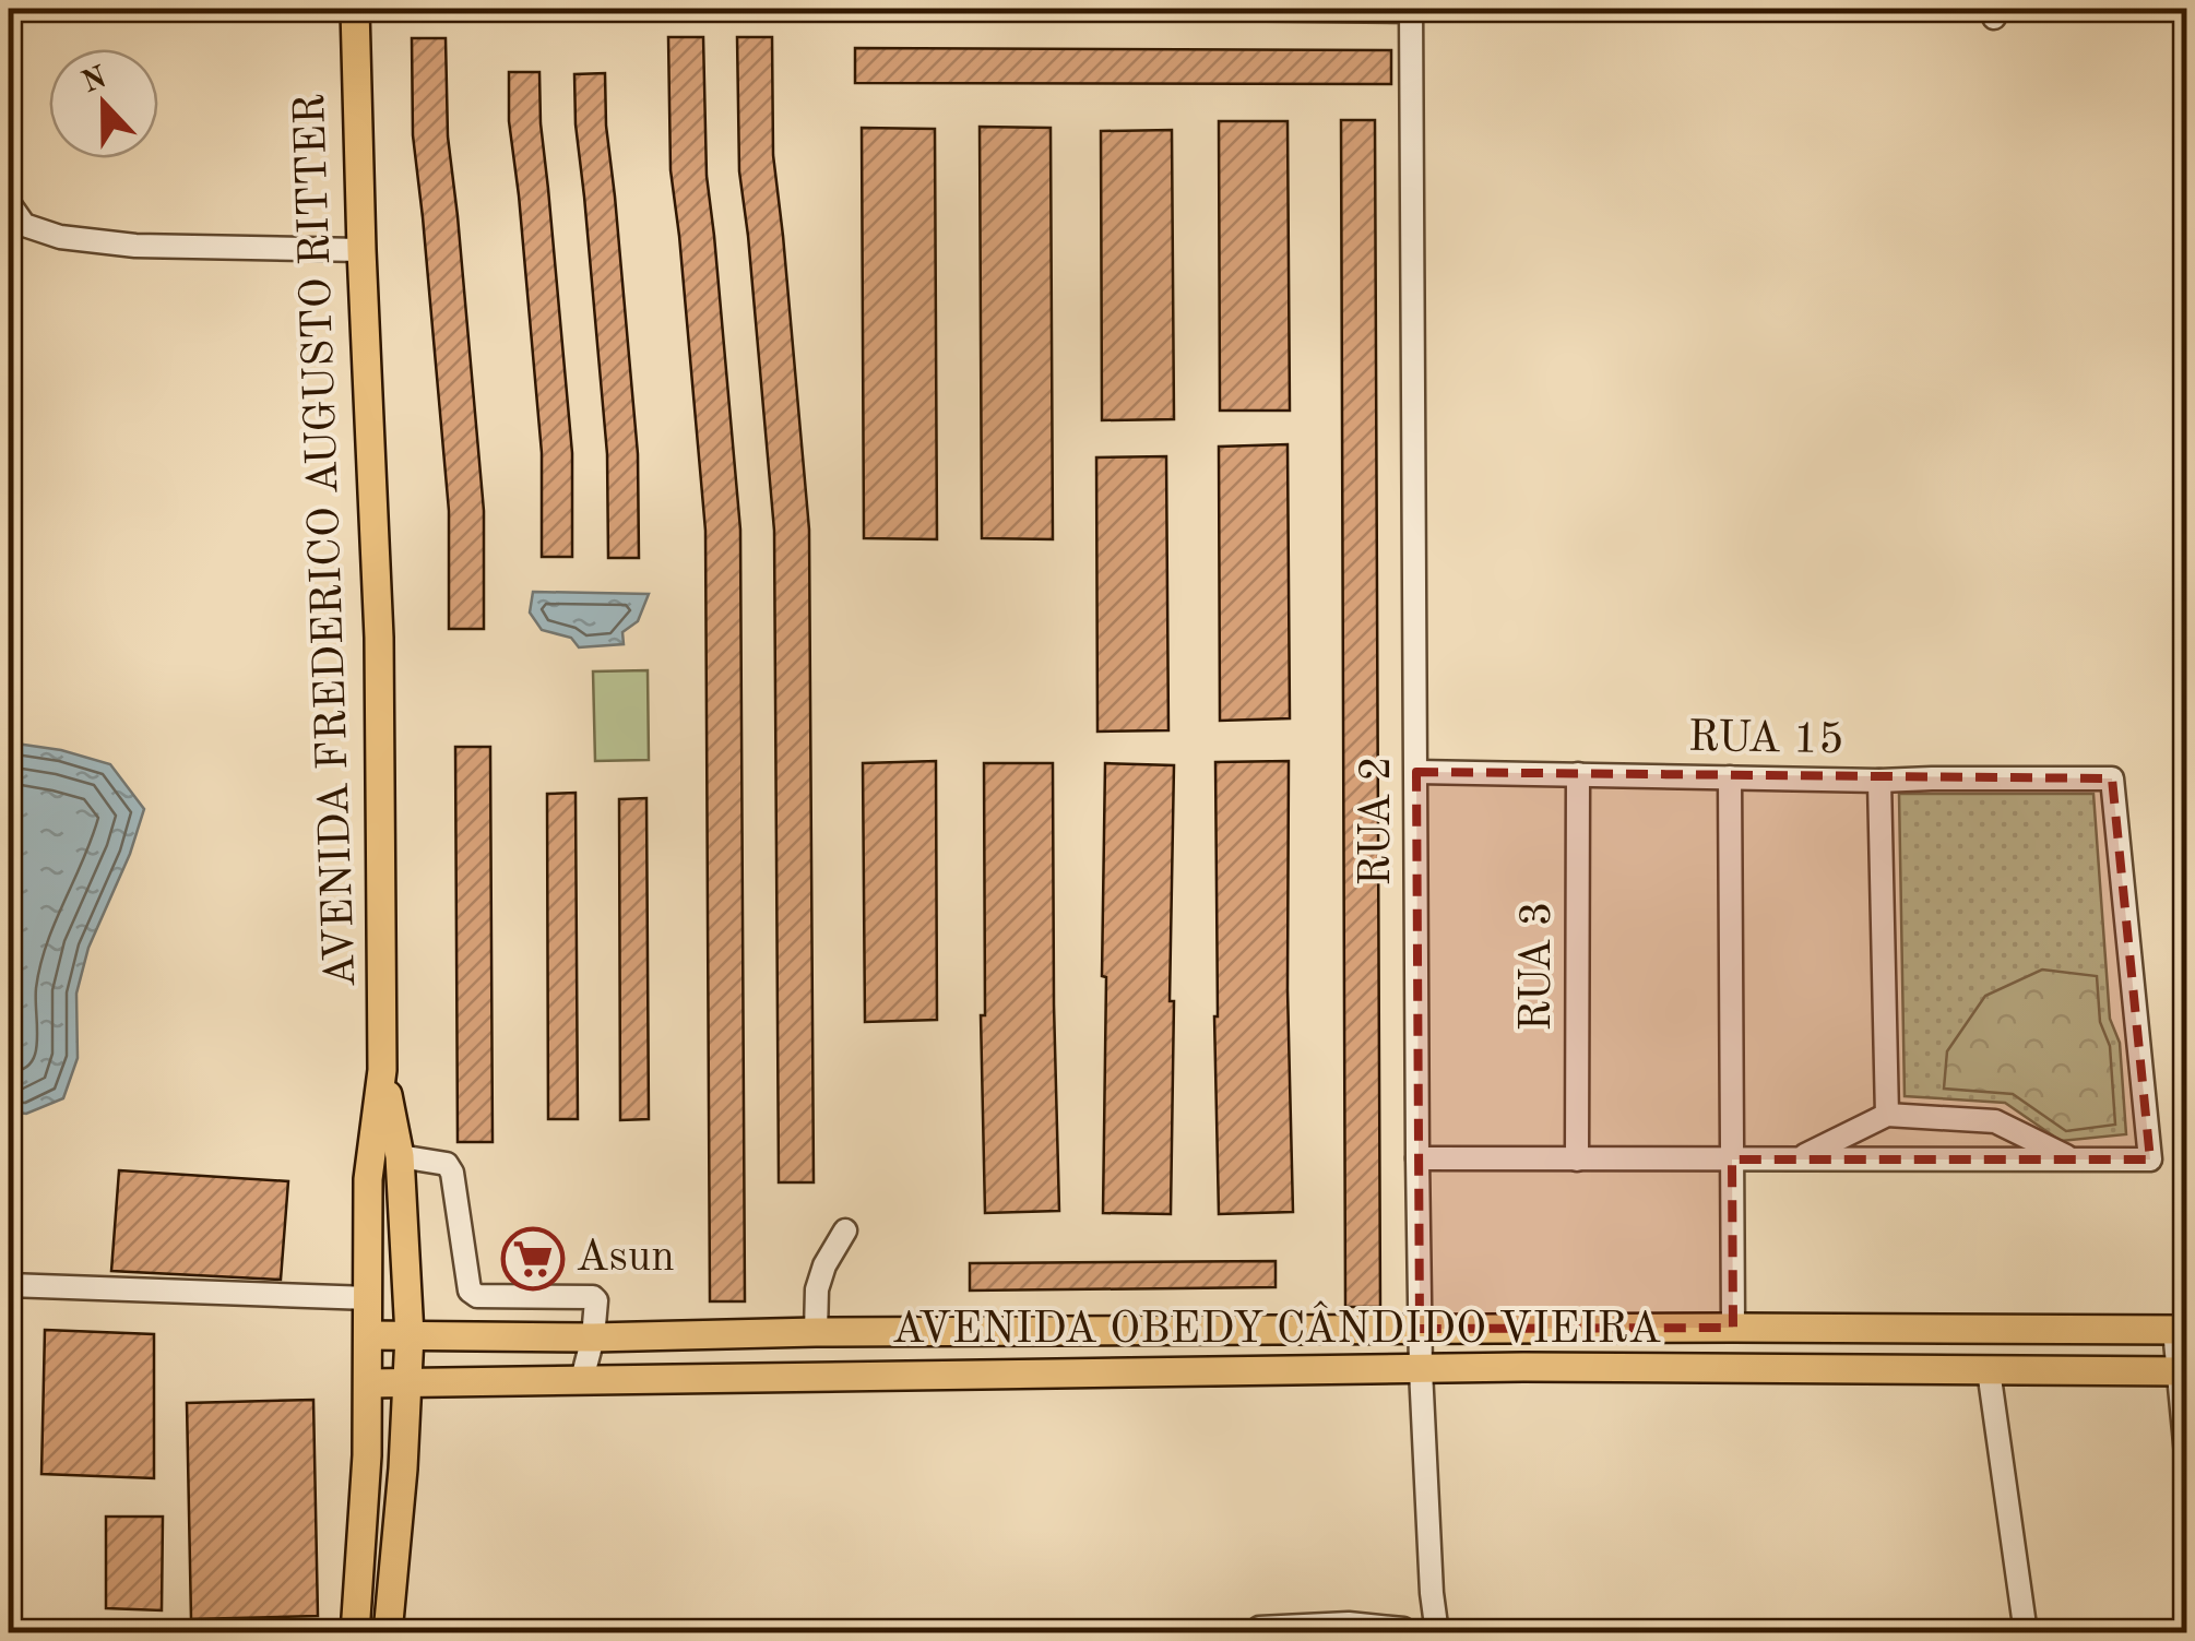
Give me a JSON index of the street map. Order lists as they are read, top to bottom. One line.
{"streets":{"main road":["AVENIDA FREDERICO AUGUSTO RITTER","AVENIDA OBEDY CÂNDIDO VIEIRA"],"street":["RUA 15","RUA 2","RUA 3"]},"crossings":[["AVENIDA FREDERICO AUGUSTO RITTER","AVENIDA OBEDY CÂNDIDO VIEIRA"],["RUA 15","RUA 2"],["RUA 15","RUA 3"],["RUA 2","AVENIDA OBEDY CÂNDIDO VIEIRA"]],"places":{"supermarket":["Asun"]},"north":"top"}
